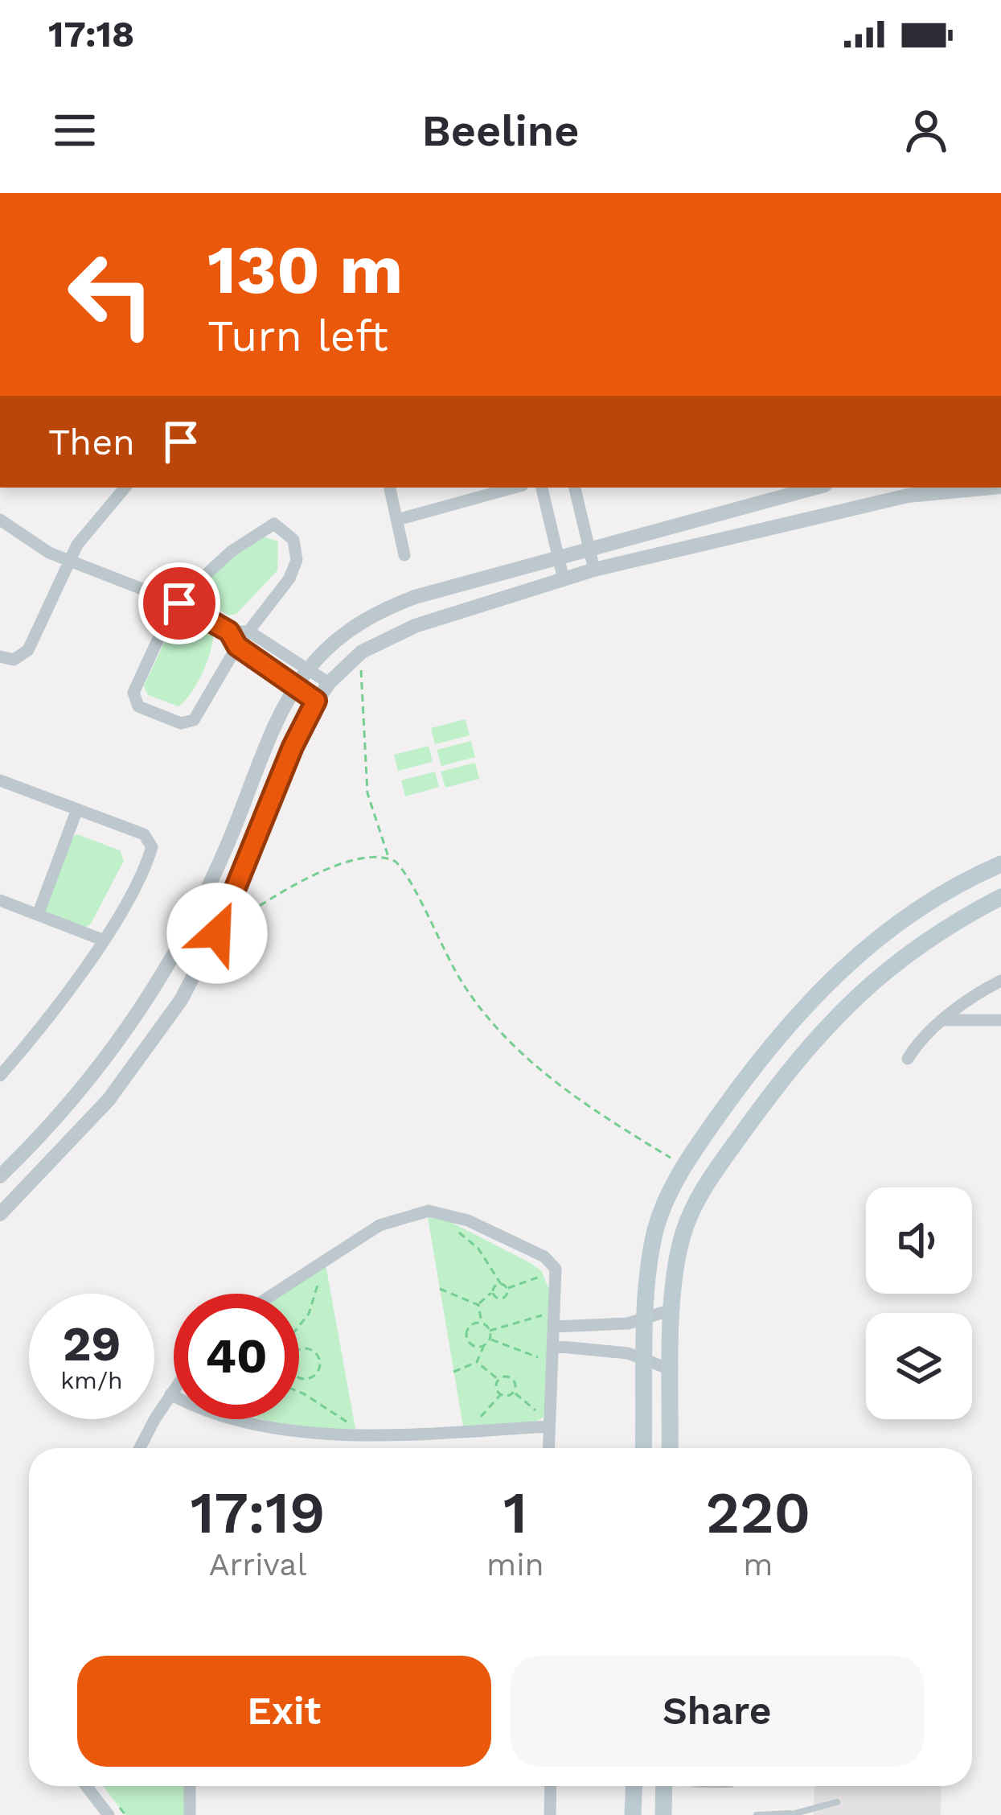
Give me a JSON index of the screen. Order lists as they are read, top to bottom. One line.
{"page":{"status":"17:18","header":"Beeline","turn":["130 m","Turn left"],"then":"Then","speed":"29 km/h","limit":"40","eta":["17:19","Arrival","1","min","220","m"],"buttons":["Exit","Share"]}}
